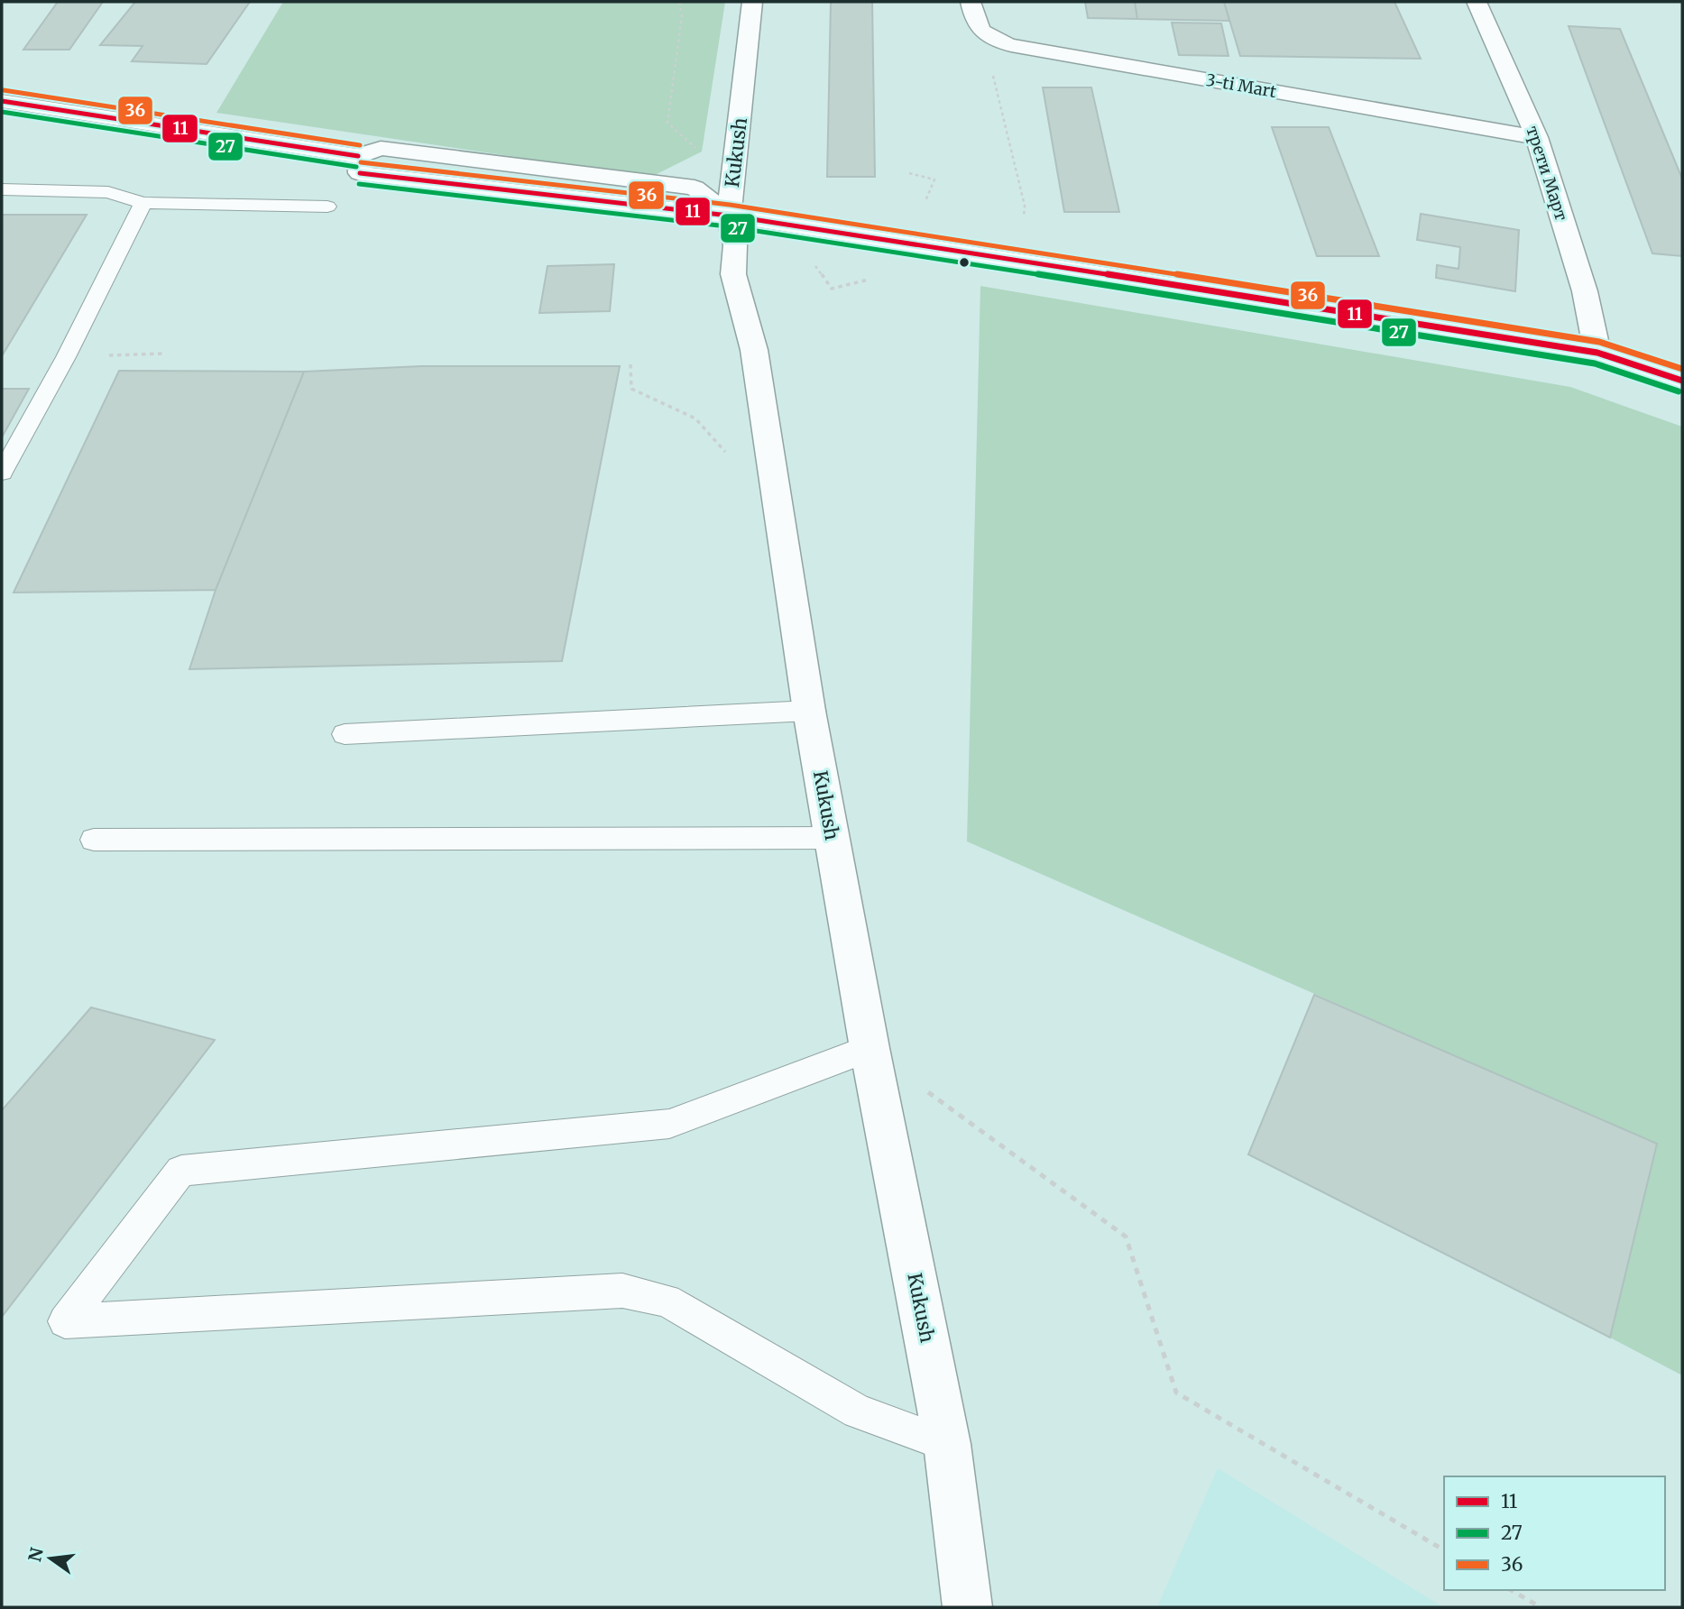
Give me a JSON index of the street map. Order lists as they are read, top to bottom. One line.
{"streets":{"street":["3-ti Mart","Kukush","трети Март"]},"crossings":[["3-ti Mart","трети Март"]],"lines":["transit line 36","transit line 11","transit line 27"],"legend":["11","27","36"],"north":"left"}
